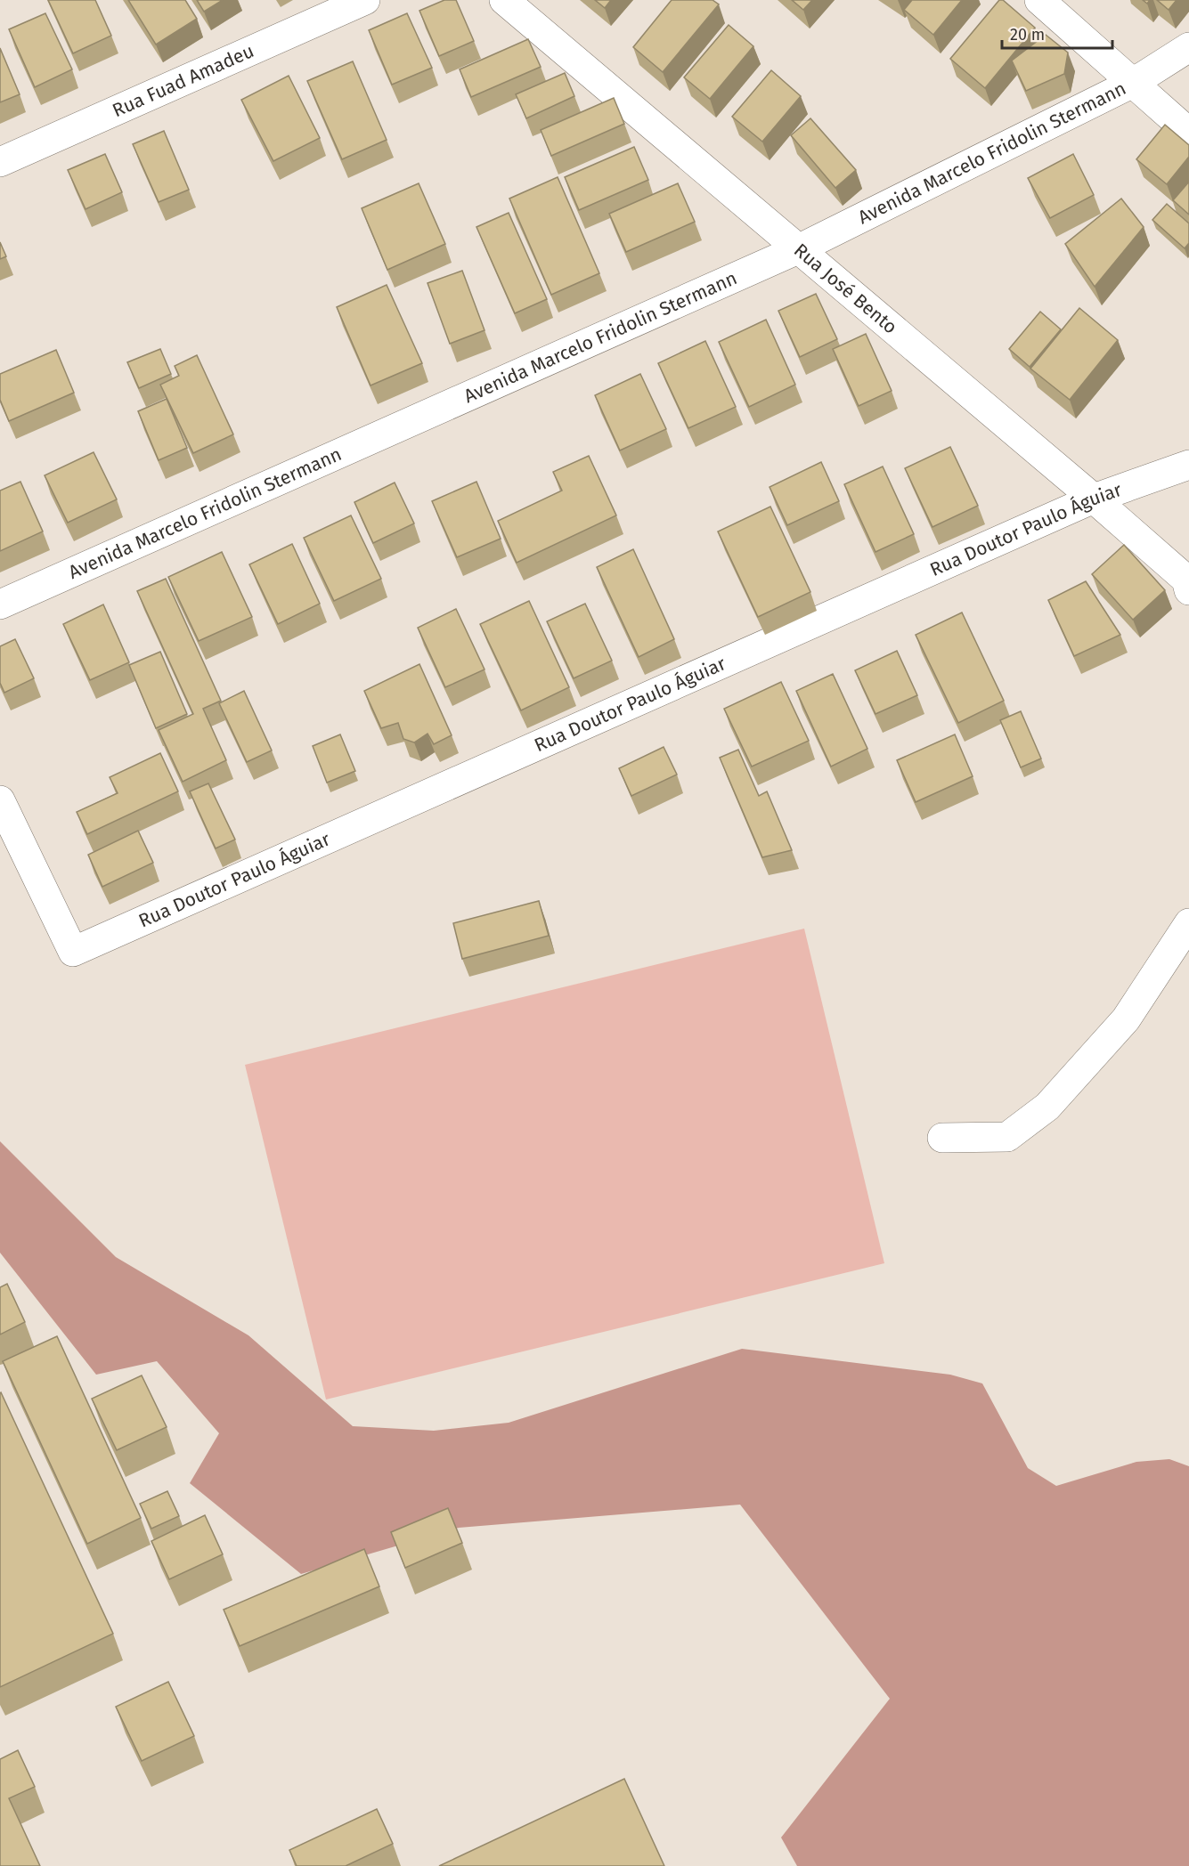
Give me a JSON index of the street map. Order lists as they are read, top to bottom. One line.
{"streets":{"street":["Rua Fuad Amadeu","Avenida Marcelo Fridolin Stermann","Rua José Bento","Rua Doutor Paulo Águiar"]},"crossings":[["Avenida Marcelo Fridolin Stermann","Rua José Bento"],["Rua José Bento","Rua Doutor Paulo Águiar"]],"scale_bar":"20 m"}
